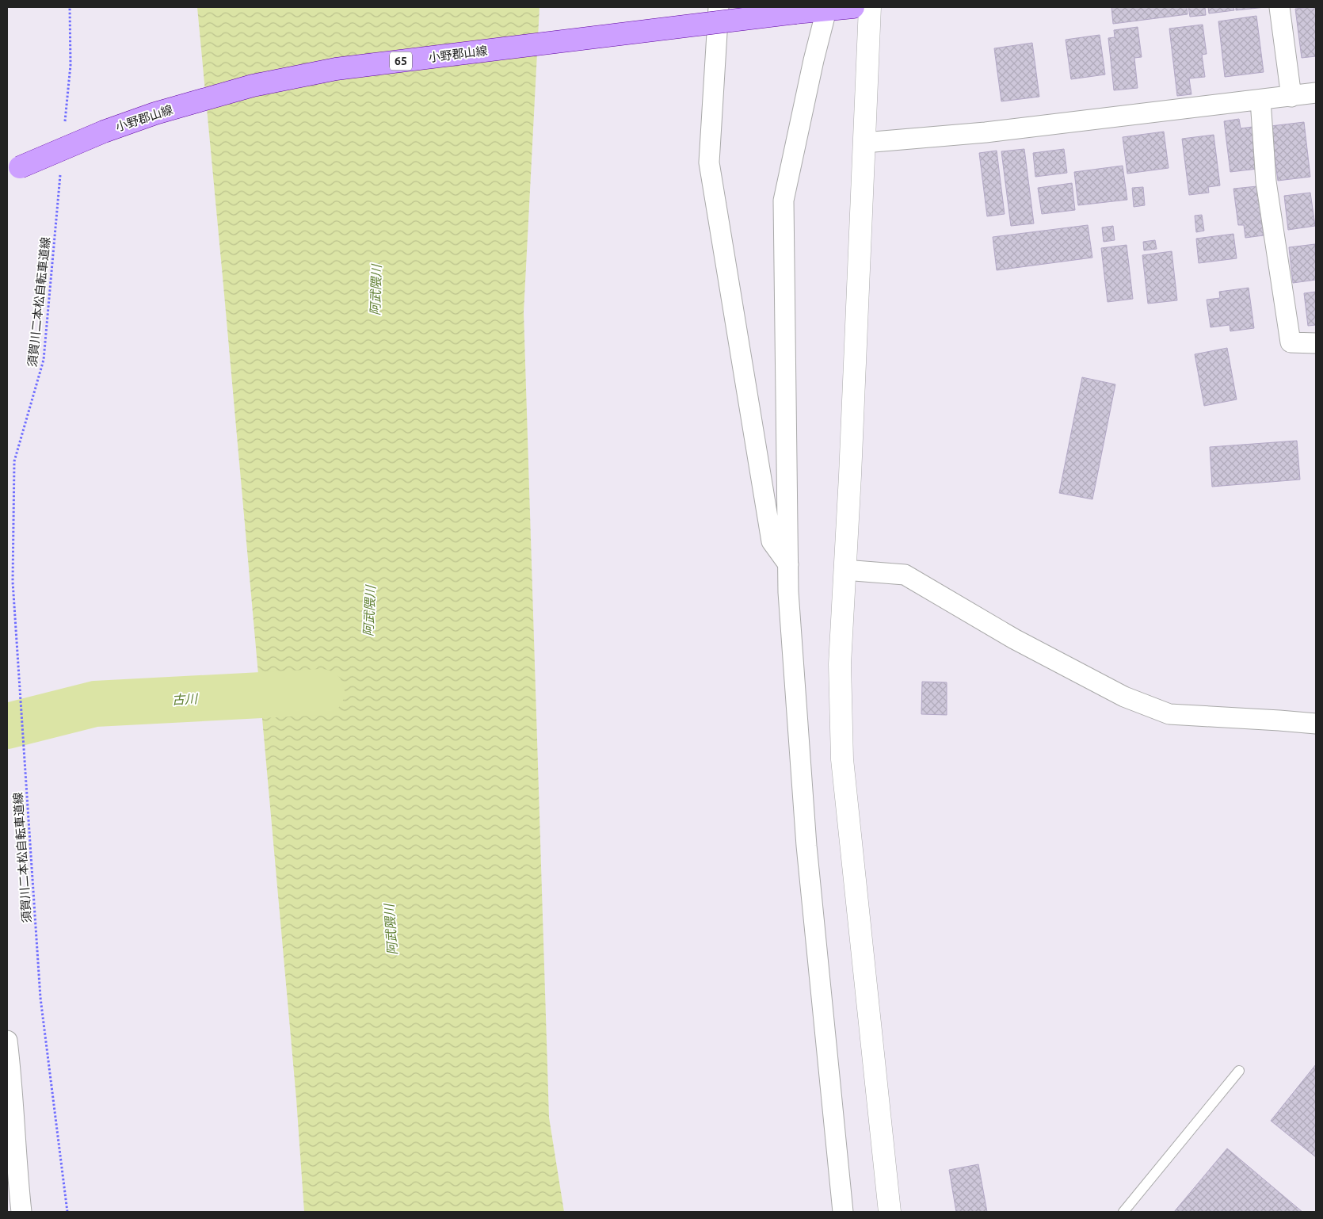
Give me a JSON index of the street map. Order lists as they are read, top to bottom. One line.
{"streets":{"main road":["小野郡山線","65"],"path":["須賀川二本松自転車道線"]},"water":["阿武隈川","古川"]}
